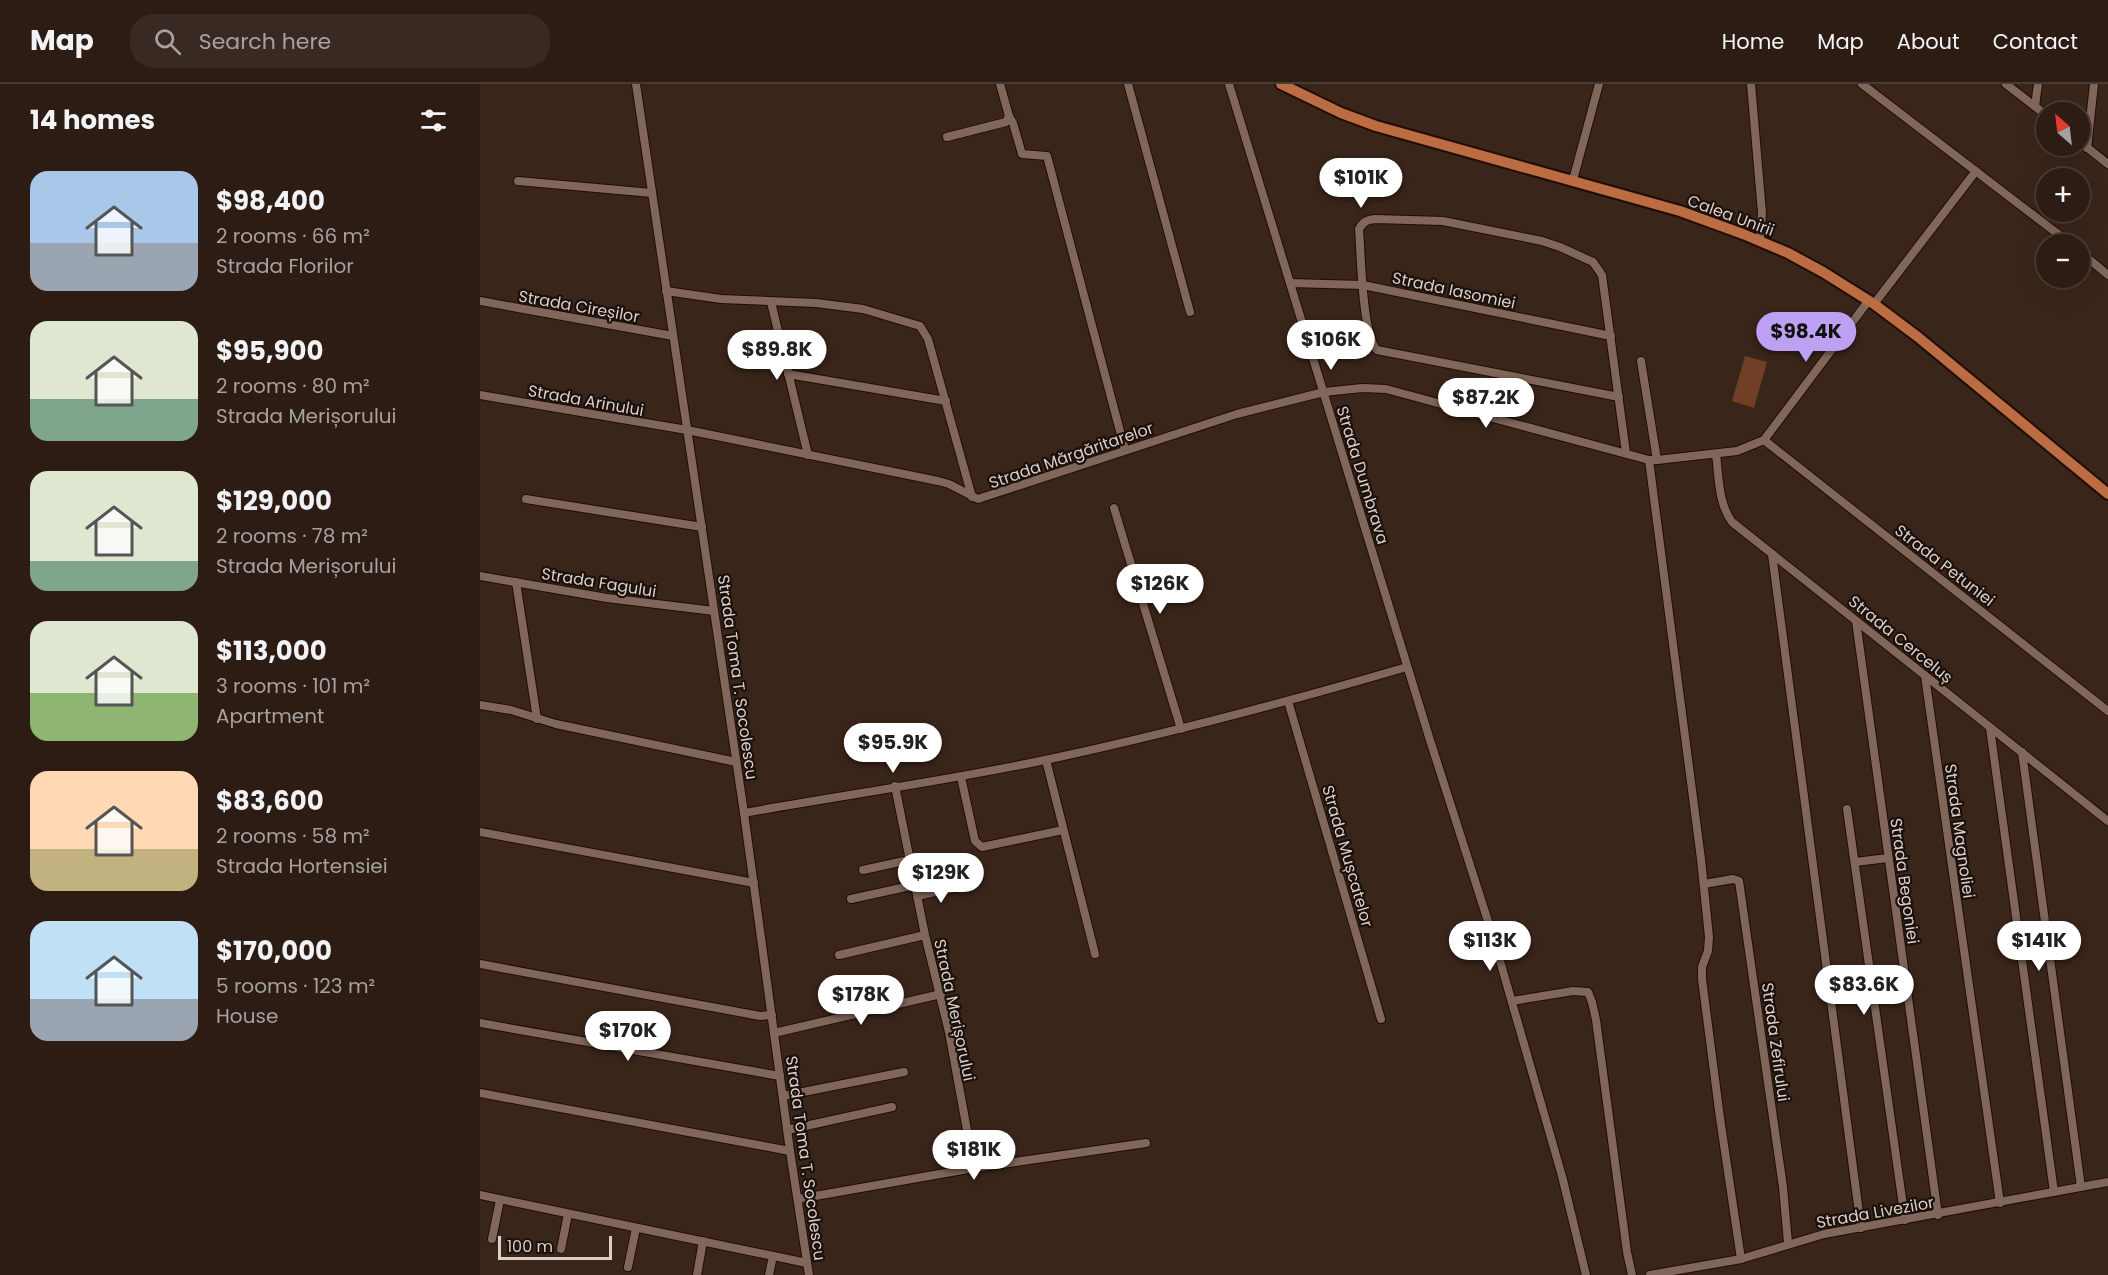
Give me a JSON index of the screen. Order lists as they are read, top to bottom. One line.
{"streets":{"main road":["Calea Unirii"],"street":["Strada Iasomiei","Strada Cireșilor","Strada Arinului","Strada Mărgăritarelor","Strada Dumbrava","Strada Petuniei","Strada Fagului","Strada Cerceluș","Strada Toma T. Socolescu","Strada Magnoliei","Strada Mușcatelor","Strada Begoniei","Strada Merișorului","Strada Zefirului","Strada Livezilor"]},"crossings":[["Strada Iasomiei","Strada Dumbrava"],["Strada Cireșilor","Strada Toma T. Socolescu"],["Strada Arinului","Strada Mărgăritarelor"],["Strada Arinului","Strada Toma T. Socolescu"],["Strada Mărgăritarelor","Strada Dumbrava"],["Strada Mărgăritarelor","Strada Toma T. Socolescu"],["Strada Fagului","Strada Toma T. Socolescu"],["Strada Cerceluș","Strada Magnoliei"],["Strada Cerceluș","Strada Begoniei"],["Strada Magnoliei","Strada Livezilor"],["Strada Begoniei","Strada Livezilor"],["Strada Zefirului","Strada Livezilor"]],"scale_bar":"100 m","north":"top left","page":{"header":"Map","search":"Search here","nav":["Home","Map","About","Contact"],"heading":"14 homes","map_buttons":["+","−"],"list":[{"name":"$98,400","note":"2 rooms · 66 m² · Strada Florilor"},{"name":"$95,900","note":"2 rooms · 80 m² · Strada Merișorului"},{"name":"$129,000","note":"2 rooms · 78 m² · Strada Merișorului"},{"name":"$113,000","note":"3 rooms · 101 m² · Apartment"},{"name":"$83,600","note":"2 rooms · 58 m² · Strada Hortensiei"},{"name":"$170,000","note":"5 rooms · 123 m² · House"}],"price":["$101K","$98.4K","$106K","$89.8K","$87.2K","$126K","$95.9K","$129K","$113K","$141K","$83.6K","$178K","$170K","$181K"],"scale":"100 m"}}
